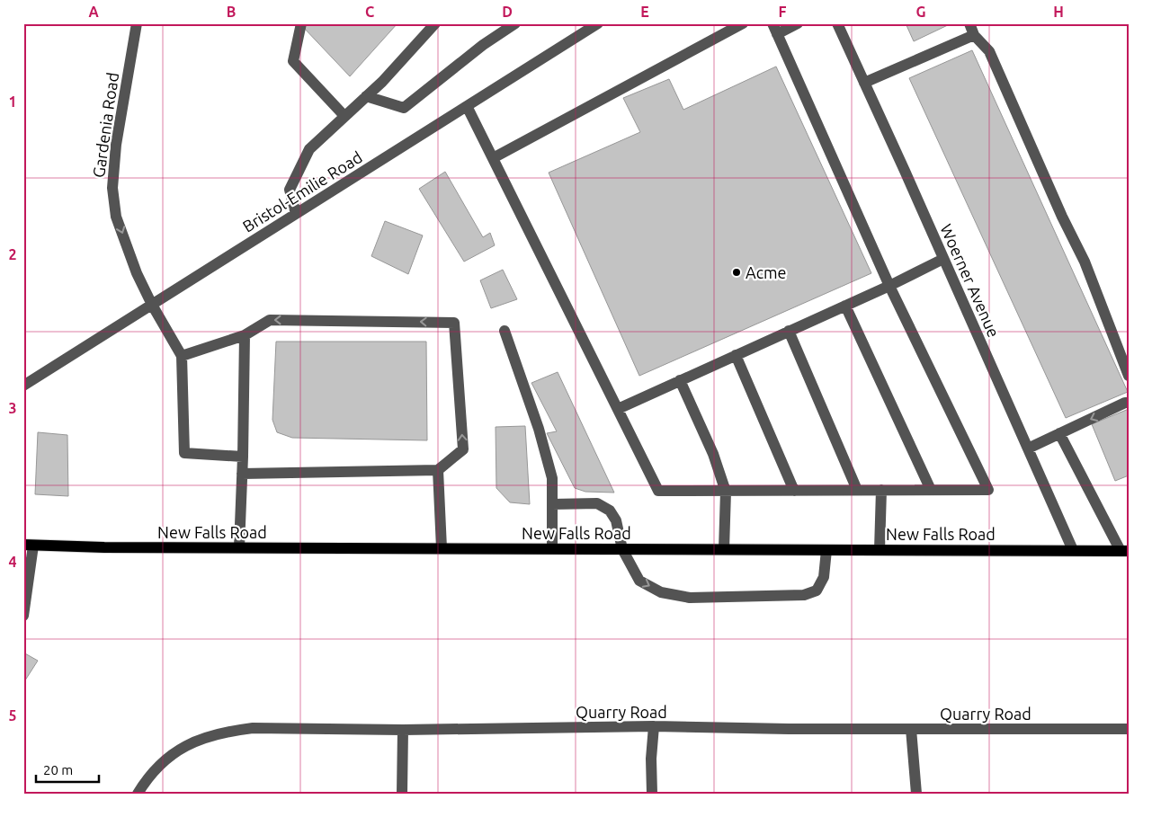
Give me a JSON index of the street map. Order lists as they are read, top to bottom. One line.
{"streets":{"main road":["New Falls Road"],"street":["Gardenia Road","Bristol-Emilie Road","Woerner Avenue","Quarry Road"]},"crossings":[["Gardenia Road","Bristol-Emilie Road"],["Woerner Avenue","New Falls Road"]],"one_way":["Gardenia Road"],"places":["Acme"],"scale_bar":"20 m","grid":{"columns":["A","B","C","D","E","F","G","H"],"rows":["1","2","3","4","5"]}}
